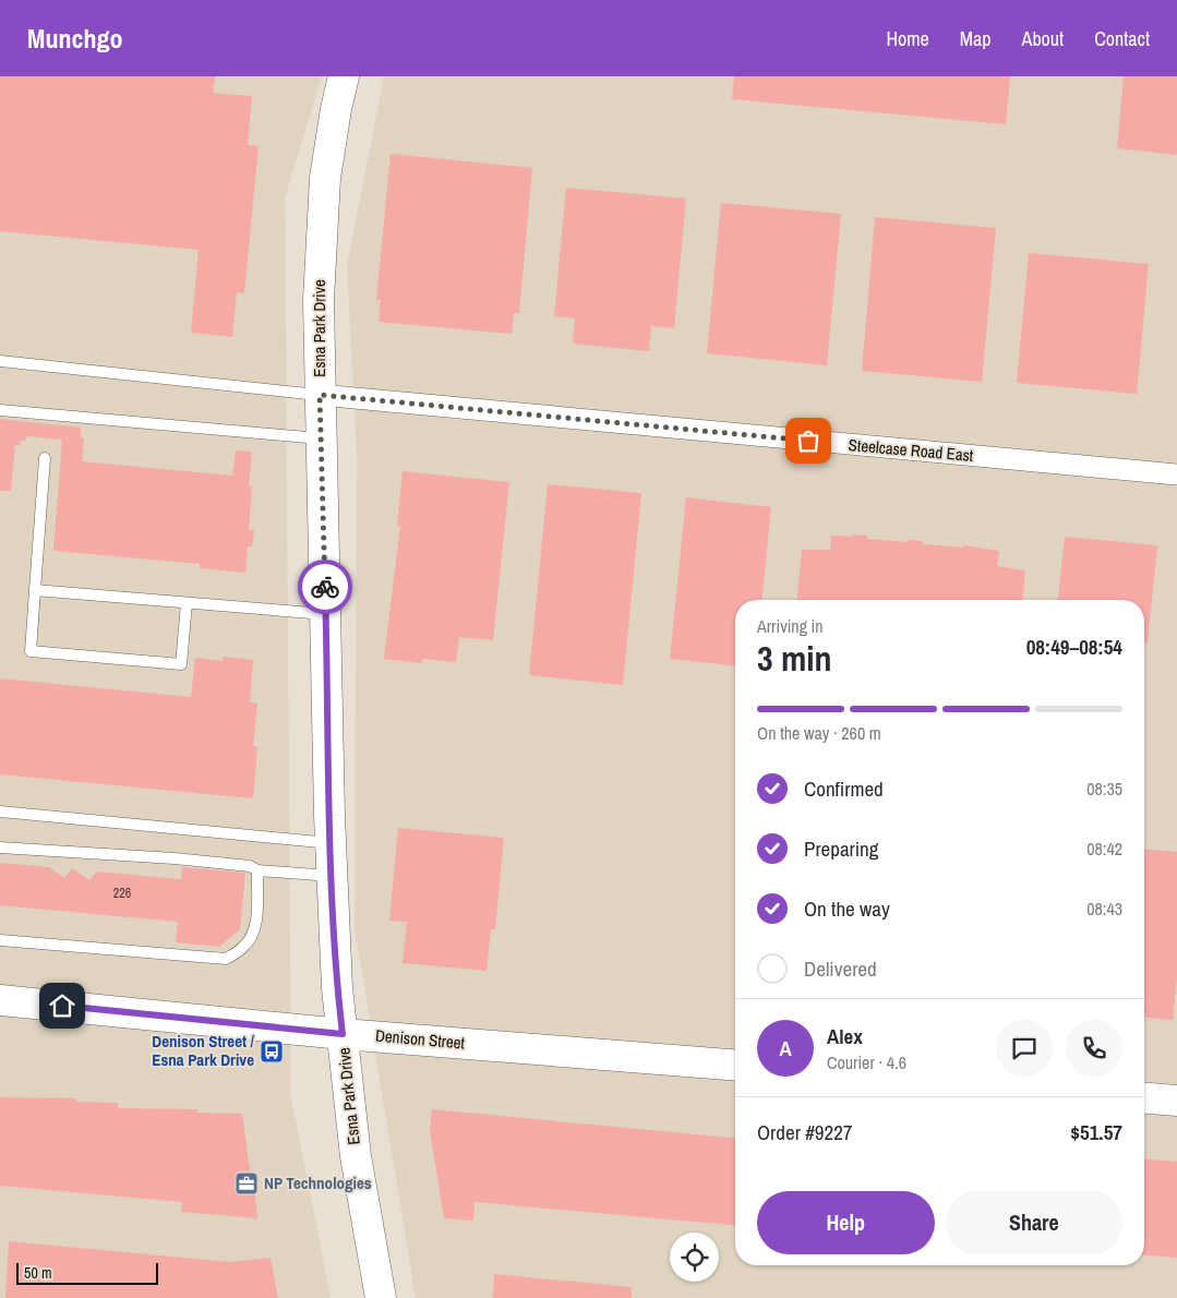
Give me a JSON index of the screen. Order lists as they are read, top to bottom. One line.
{"streets":{"street":["Esna Park Drive","Steelcase Road East","Denison Street"]},"crossings":[["Esna Park Drive","Steelcase Road East"],["Esna Park Drive","Denison Street"]],"places":{"bus stop":["Denison Street / Esna Park Drive"],"office":["NP Technologies"]},"house_numbers":["226"],"scale_bar":"50 m","page":{"header":"Munchgo","nav":["Home","Map","About","Contact"],"heading":["3 min","Arriving in","08:49–08:54"],"panel":["Alex","Courier · 4.6","Order #9227","$51.57"],"bar":"On the way · 260 m","list":[["Confirmed","08:35"],["Preparing","08:42"],["On the way","08:43"],"Delivered"],"round":"A","buttons":["Help","Share"],"scale":"50 m"}}
